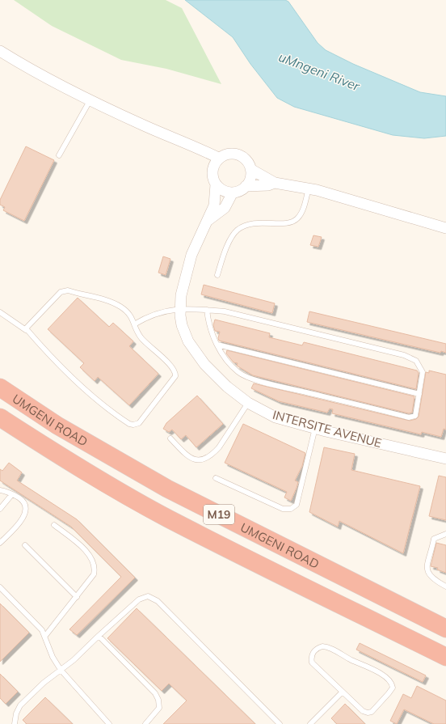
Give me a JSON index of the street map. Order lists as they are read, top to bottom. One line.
{"streets":{"highway":["UMGENI ROAD","M19"],"street":["INTERSITE AVENUE"]},"water":["uMngeni River"]}
